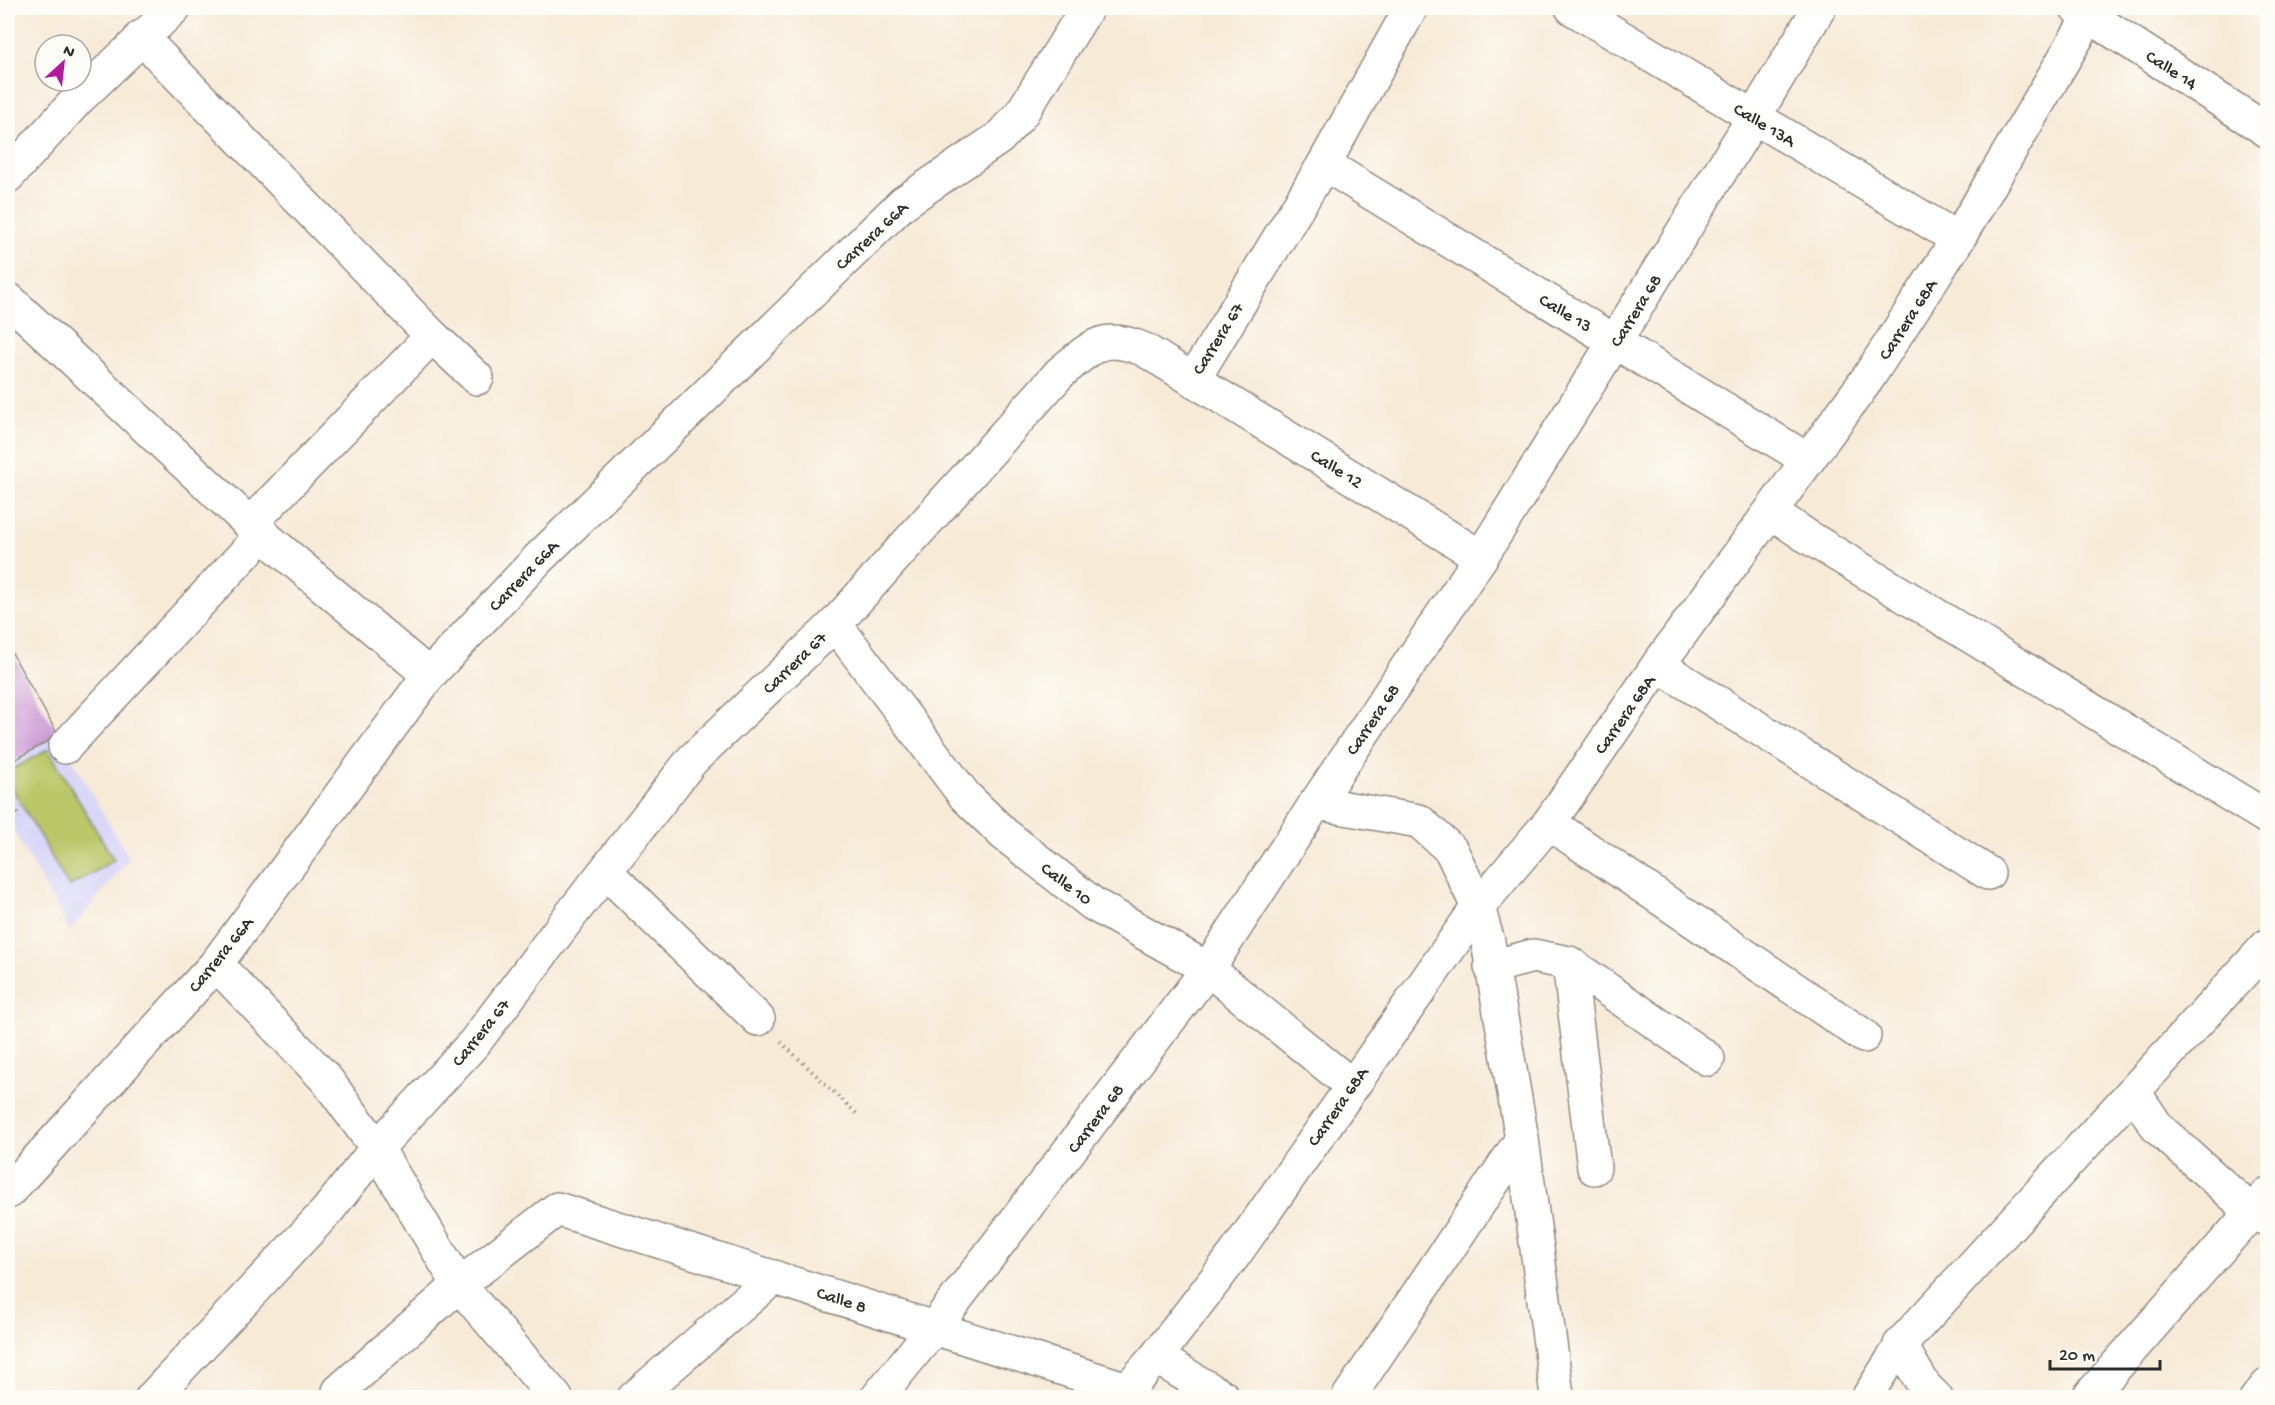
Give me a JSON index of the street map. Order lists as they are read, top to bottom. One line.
{"streets":{"street":["Calle 14","Calle 13A","Carrera 66A","Carrera 68","Calle 13","Carrera 68A","Carrera 67","Calle 12","Calle 10","Calle 8"]},"crossings":[["Calle 14","Carrera 68A"],["Calle 13A","Carrera 68"],["Calle 13A","Carrera 68A"],["Carrera 68","Calle 13"],["Carrera 68","Calle 12"],["Carrera 68","Calle 10"],["Carrera 68","Calle 8"],["Calle 13","Carrera 68A"],["Calle 13","Carrera 67"],["Carrera 68A","Calle 10"],["Carrera 68A","Calle 8"],["Carrera 67","Calle 12"],["Carrera 67","Calle 10"]],"scale_bar":"20 m","north":"top right"}
